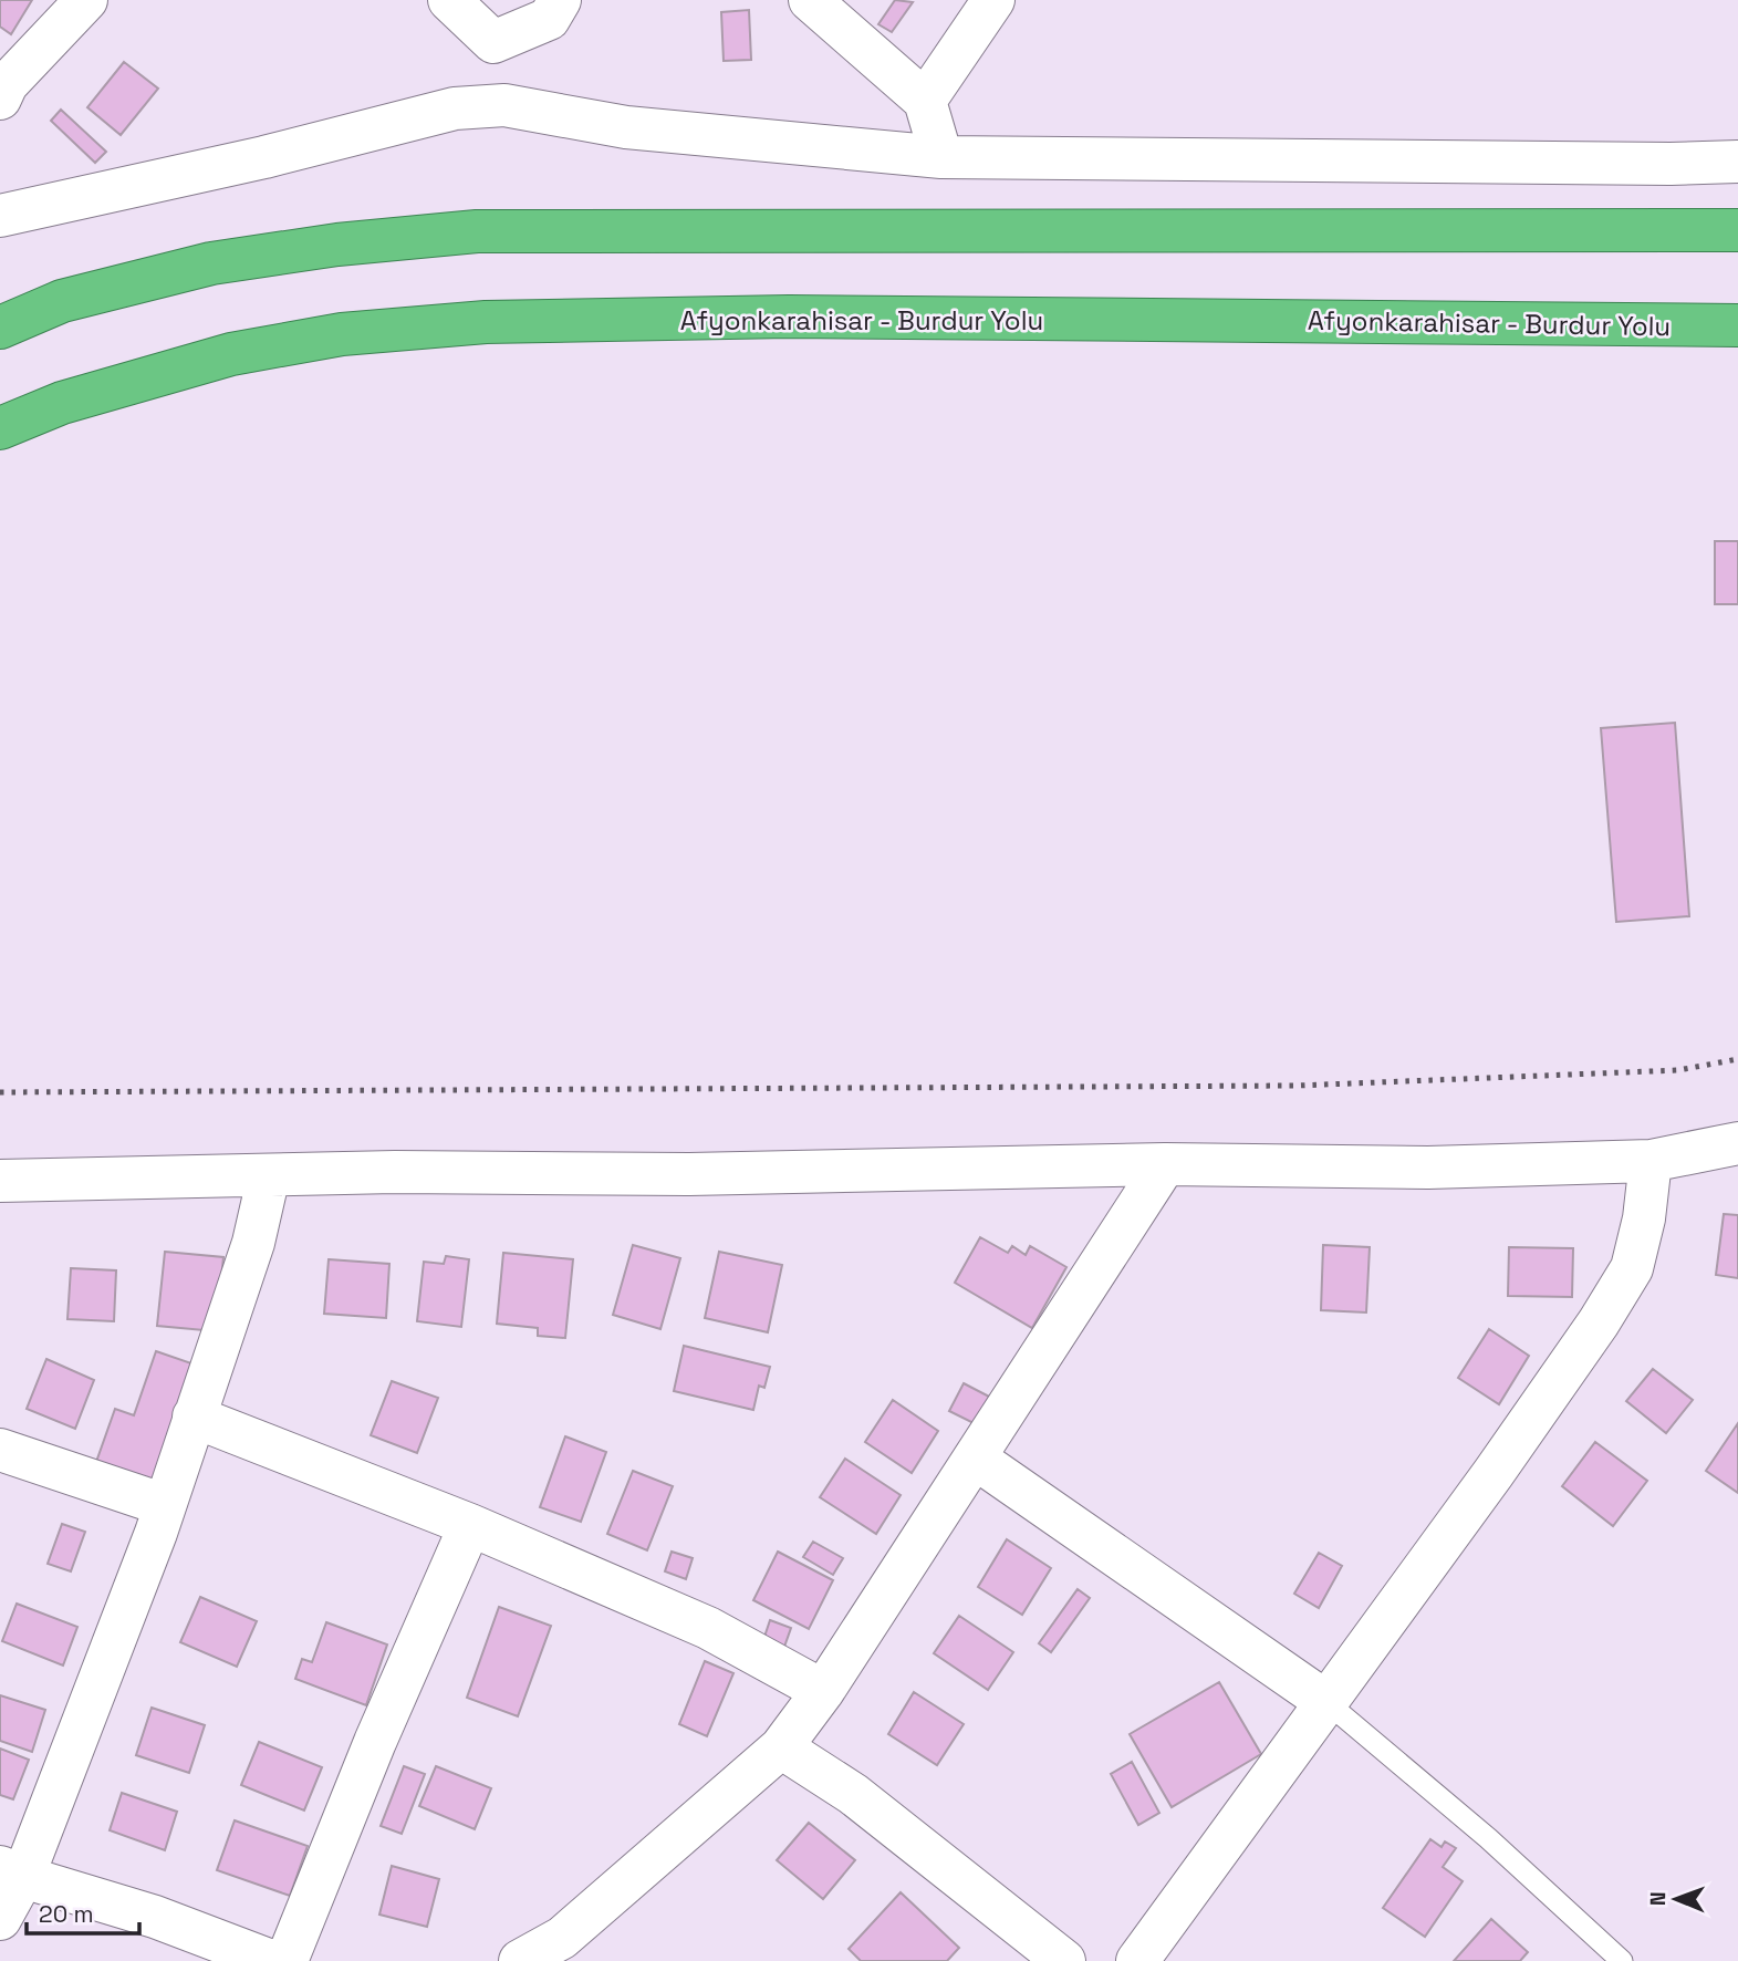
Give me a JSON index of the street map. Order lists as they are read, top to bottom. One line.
{"streets":{"highway":["Afyonkarahisar - Burdur Yolu"]},"scale_bar":"20 m","north":"left"}
